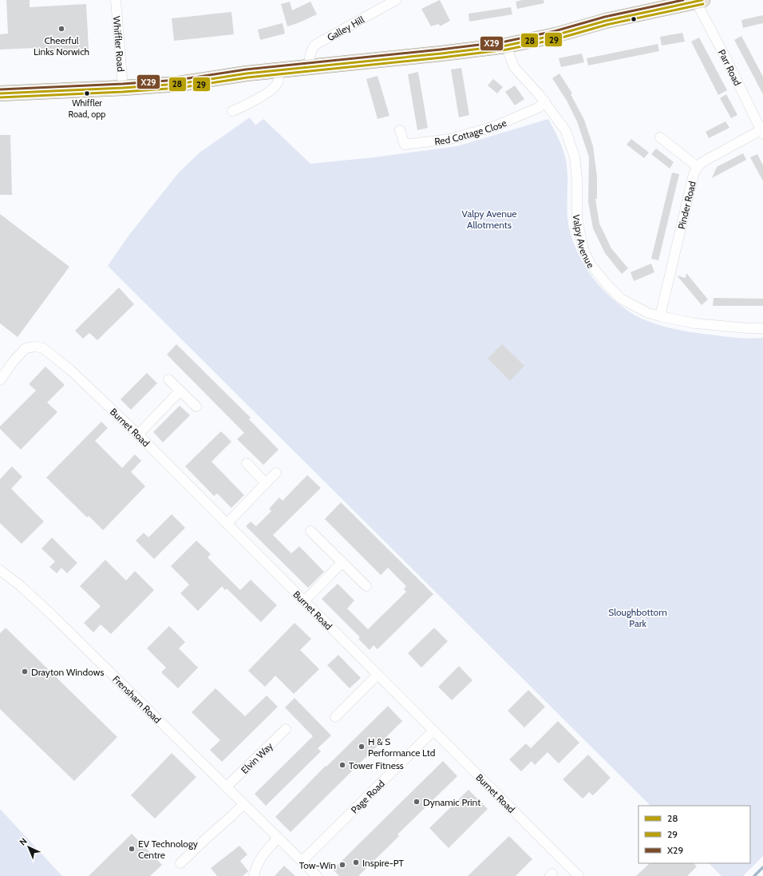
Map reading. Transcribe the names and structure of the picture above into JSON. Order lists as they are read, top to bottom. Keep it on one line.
{"streets":{"street":["Galley Hill","Whiffler Road","Parr Road","Red Cottage Close","Pinder Road","Valpy Avenue","Burnet Road","Frensham Road","Elvin Way","Page Road"]},"crossings":[["Red Cottage Close","Valpy Avenue"],["Pinder Road","Valpy Avenue"],["Burnet Road","Page Road"],["Frensham Road","Elvin Way"],["Frensham Road","Page Road"]],"parks":["Valpy Avenue Allotments","Sloughbottom Park"],"places":["Cheerful Links Norwich","Whiffler Road, opp","Drayton Windows","H & S Performance Ltd","Tower Fitness","Dynamic Print","EV Technology Centre","Inspire-PT","Tow-Win"],"lines":["transit line 28","transit line X29","transit line 29"],"legend":["28","29","X29"],"north":"top left"}
